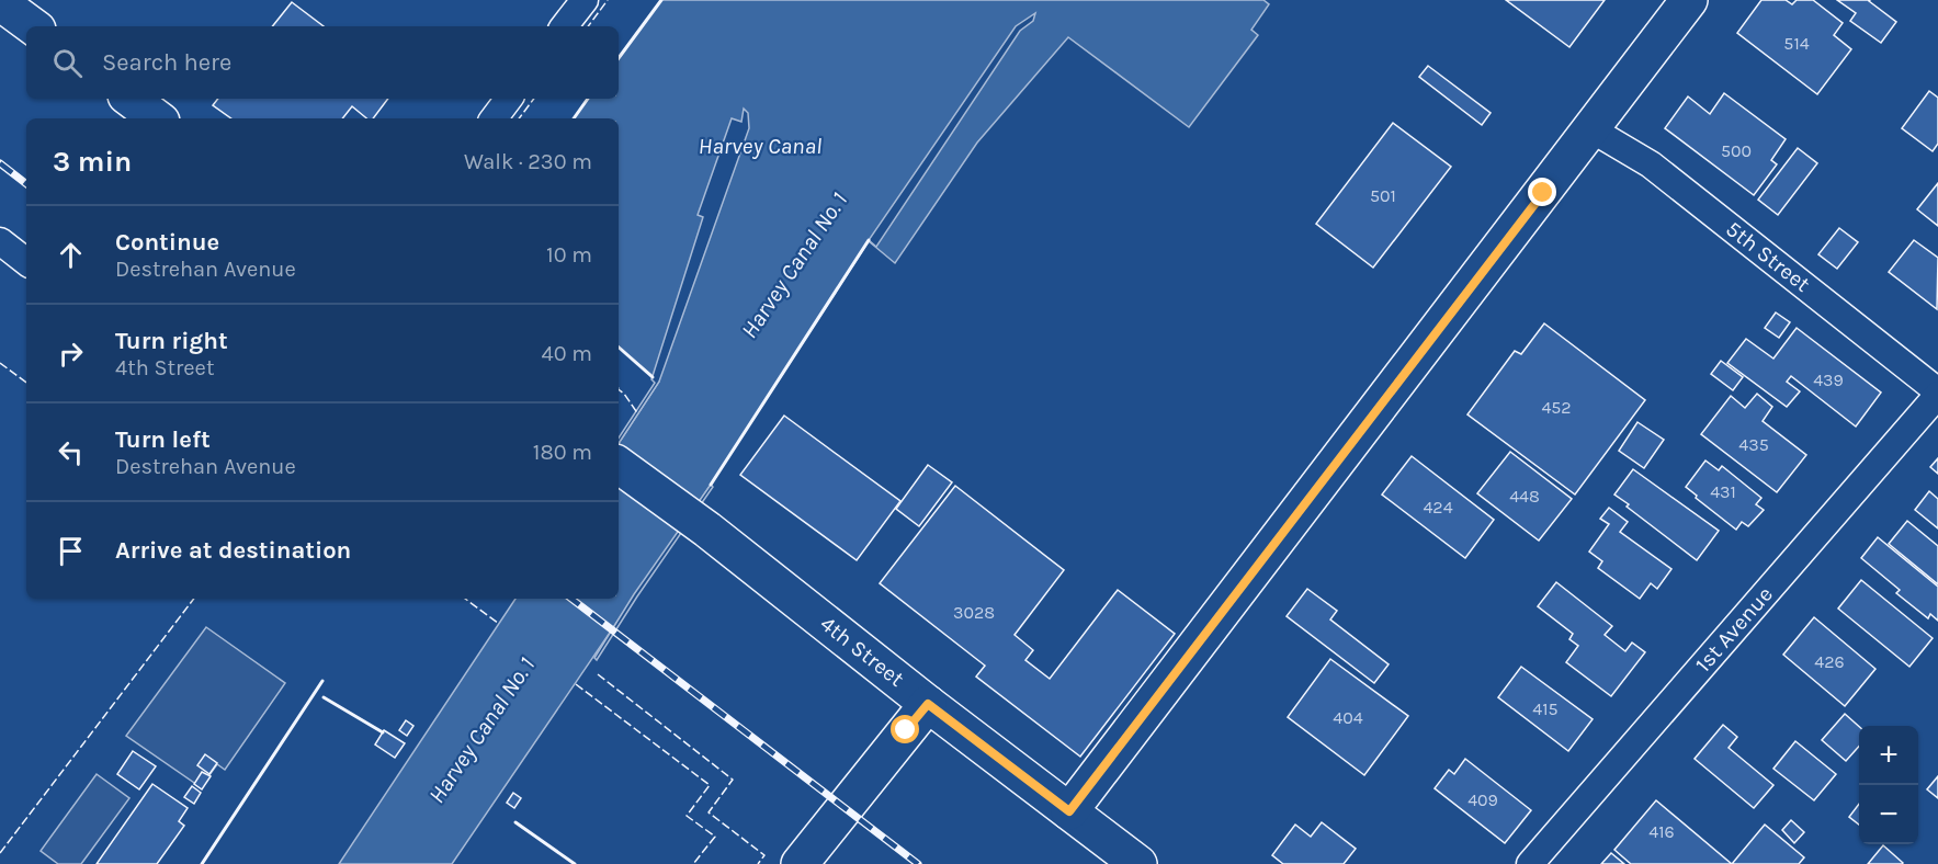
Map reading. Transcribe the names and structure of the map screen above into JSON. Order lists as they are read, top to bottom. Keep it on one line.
{"streets":{"main road":["4th Street"],"street":["5th Street","1st Avenue"]},"crossings":[["5th Street","1st Avenue"]],"water":["Harvey Canal","Harvey Canal No. 1"],"house_numbers":["514","500","501","439","452","435","431","448","424","3028","426","415","404","409","416"],"page":{"search":"Search here","heading":["3 min","Walk · 230 m"],"list":[["Continue","Destrehan Avenue","10 m"],["Turn right","4th Street","40 m"],["Turn left","Destrehan Avenue","180 m"],"Arrive at destination"],"map_buttons":["+","−"]}}
